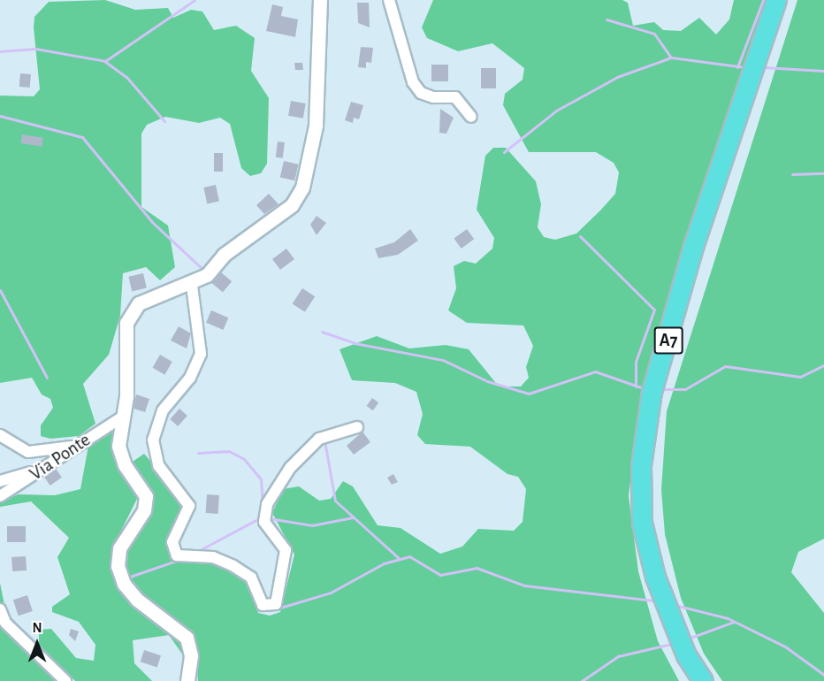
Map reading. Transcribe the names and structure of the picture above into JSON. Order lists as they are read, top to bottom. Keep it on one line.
{"streets":{"highway":["A7"],"street":["Via Ponte"]},"north":"top"}
